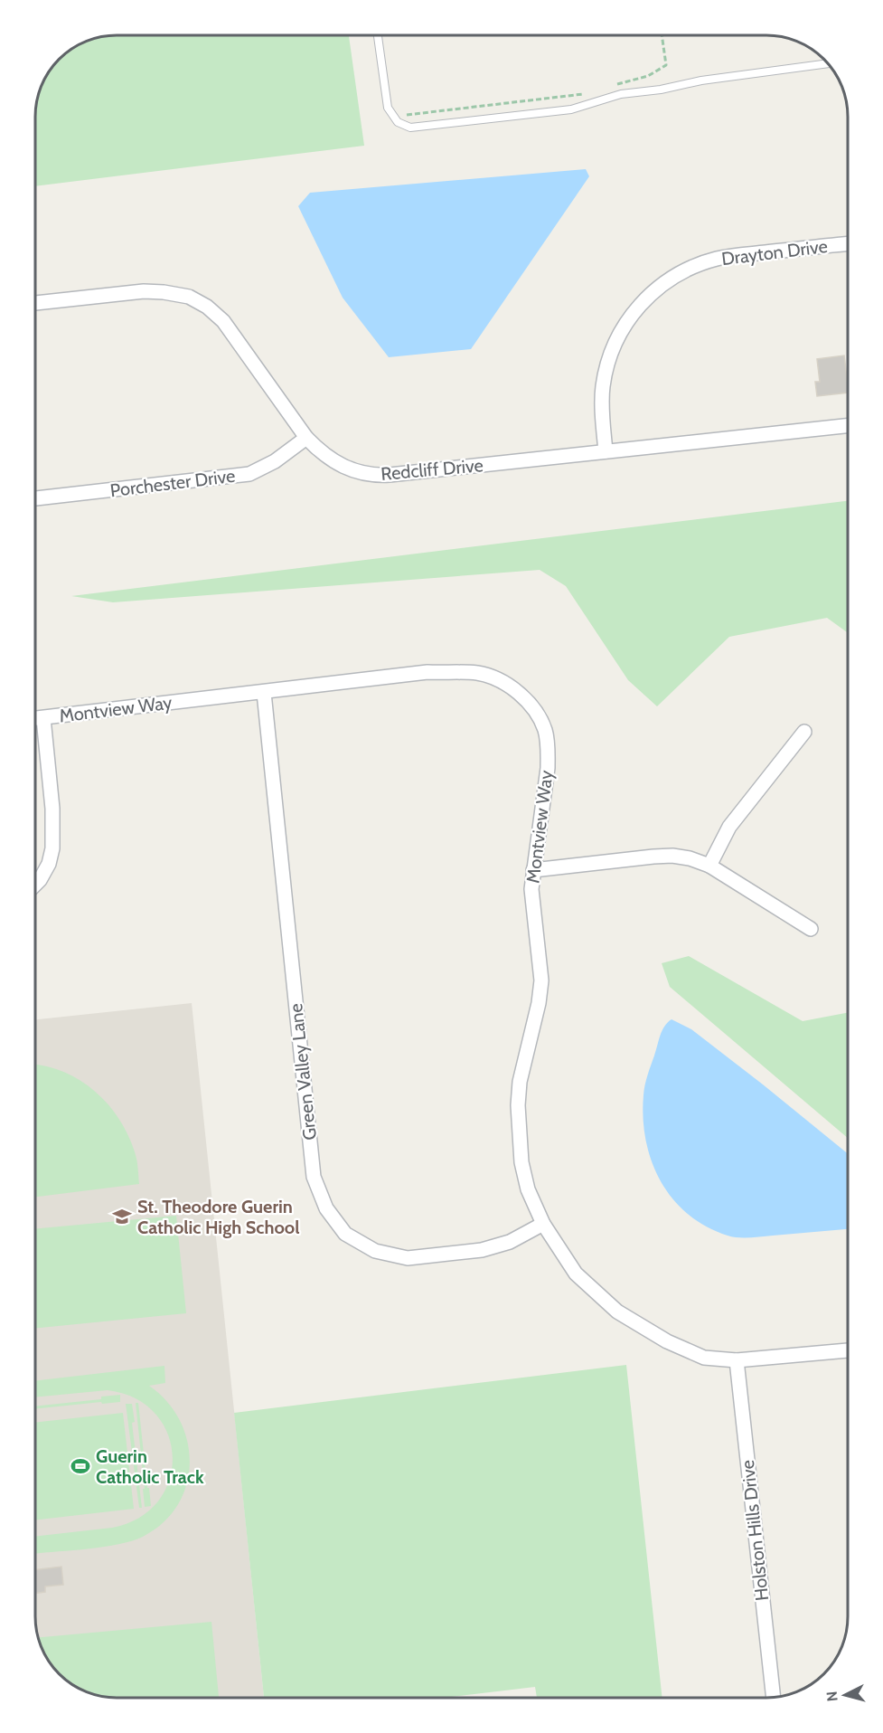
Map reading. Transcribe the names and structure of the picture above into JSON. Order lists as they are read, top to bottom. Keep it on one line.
{"streets":{"street":["Drayton Drive","Redcliff Drive","Porchester Drive","Montview Way","Green Valley Lane","Holston Hills Drive"]},"crossings":[["Drayton Drive","Redcliff Drive"],["Redcliff Drive","Porchester Drive"],["Montview Way","Green Valley Lane"],["Montview Way","Holston Hills Drive"]],"places":{"school or university":["St. Theodore Guerin Catholic High School"],"sports":["Guerin Catholic Track"]},"north":"left"}
